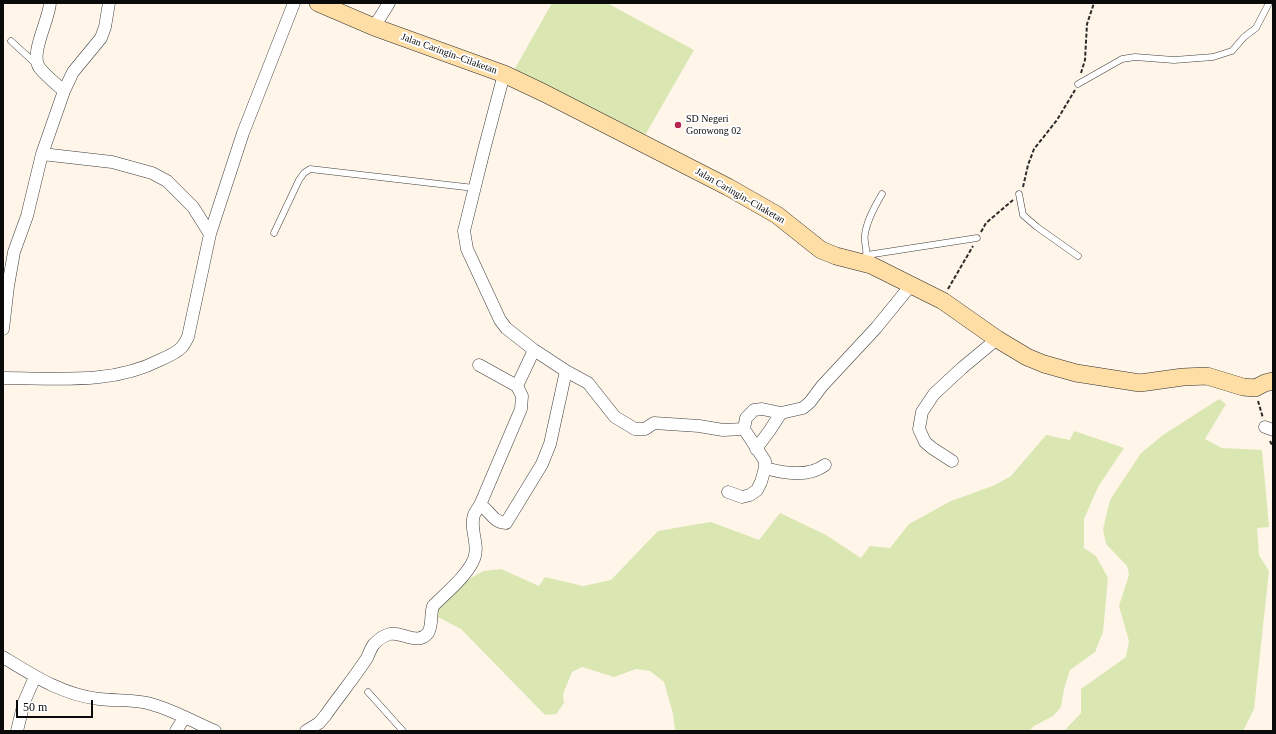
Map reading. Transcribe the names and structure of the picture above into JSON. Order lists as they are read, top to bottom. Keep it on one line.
{"streets":{"street":["Jalan Caringin–Cilaketan"]},"places":["SD Negeri Gorowong 02"],"scale_bar":"50 m"}
